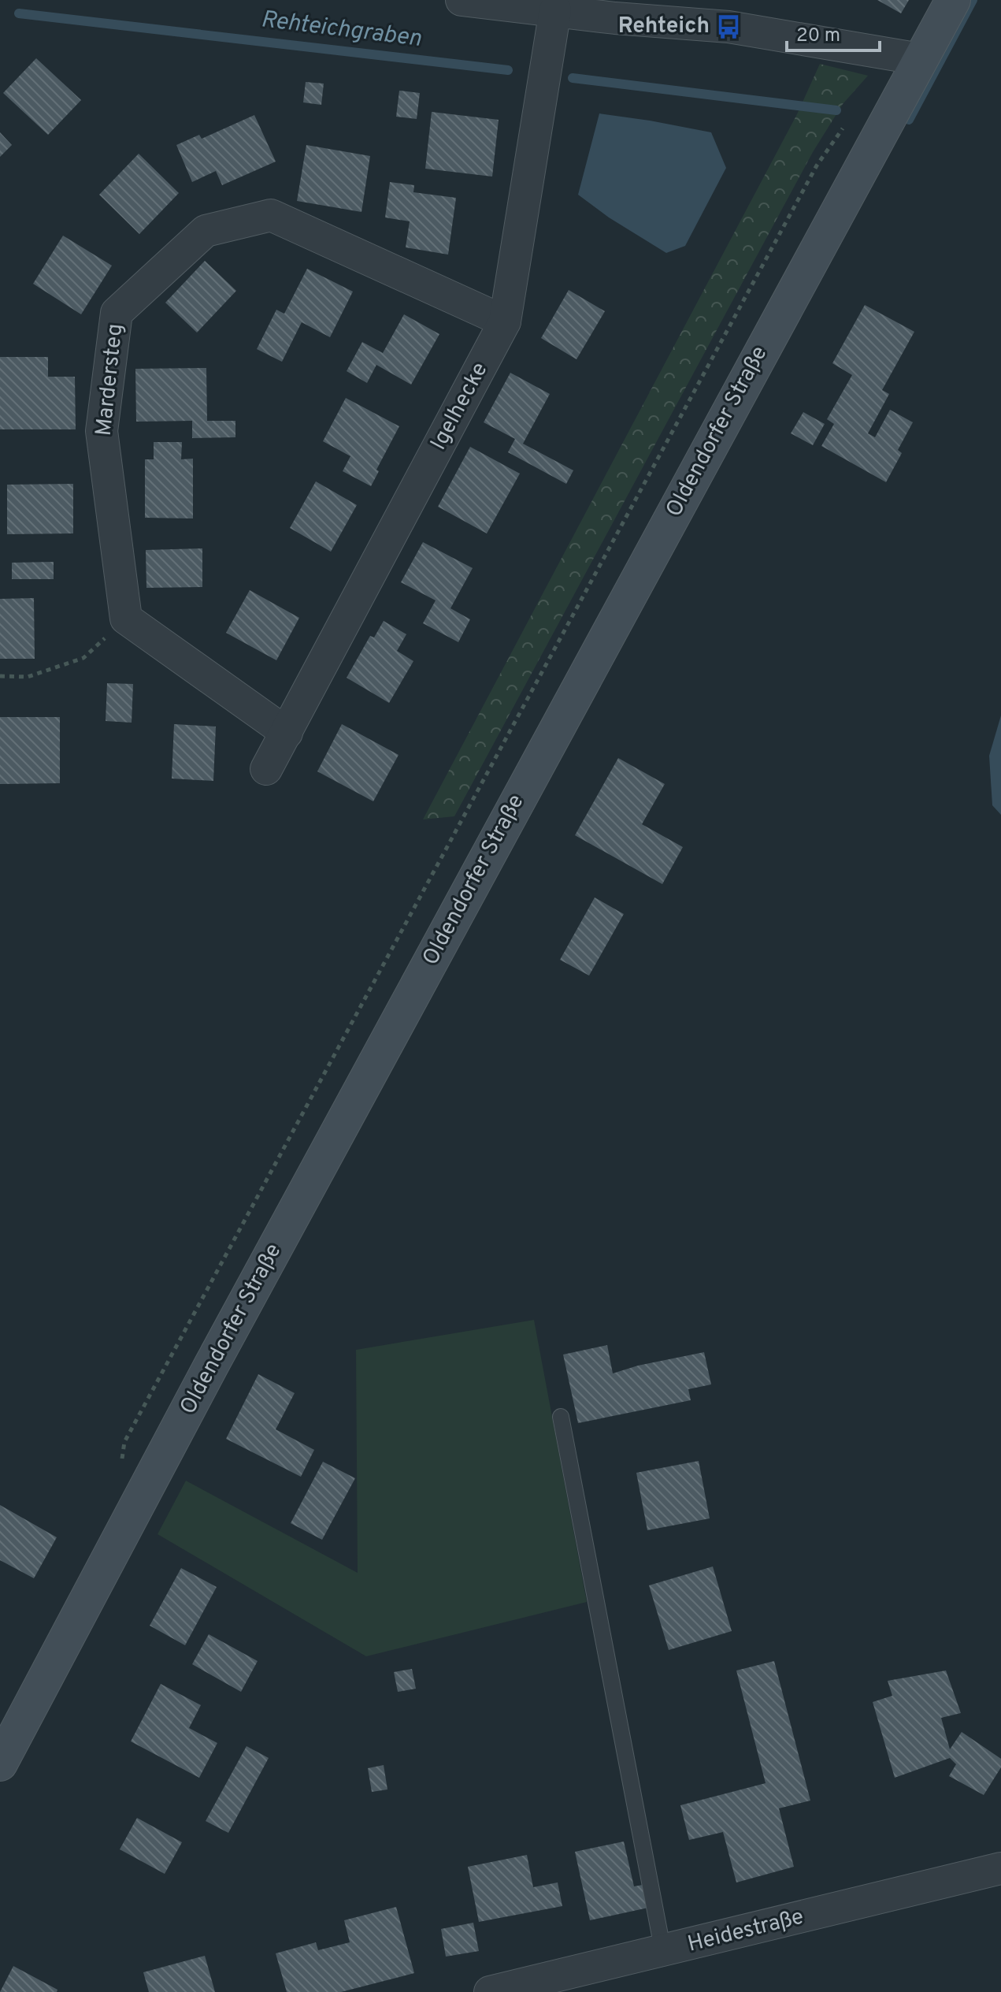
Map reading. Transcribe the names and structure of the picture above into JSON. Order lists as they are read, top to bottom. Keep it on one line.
{"streets":{"main road":["Oldendorfer Straße"],"street":["Mardersteg","Igelhecke","Heidestraße"]},"crossings":[["Mardersteg","Igelhecke"]],"water":["Rehteichgraben"],"places":{"bus stop":["Rehteich"]},"scale_bar":"20 m"}
